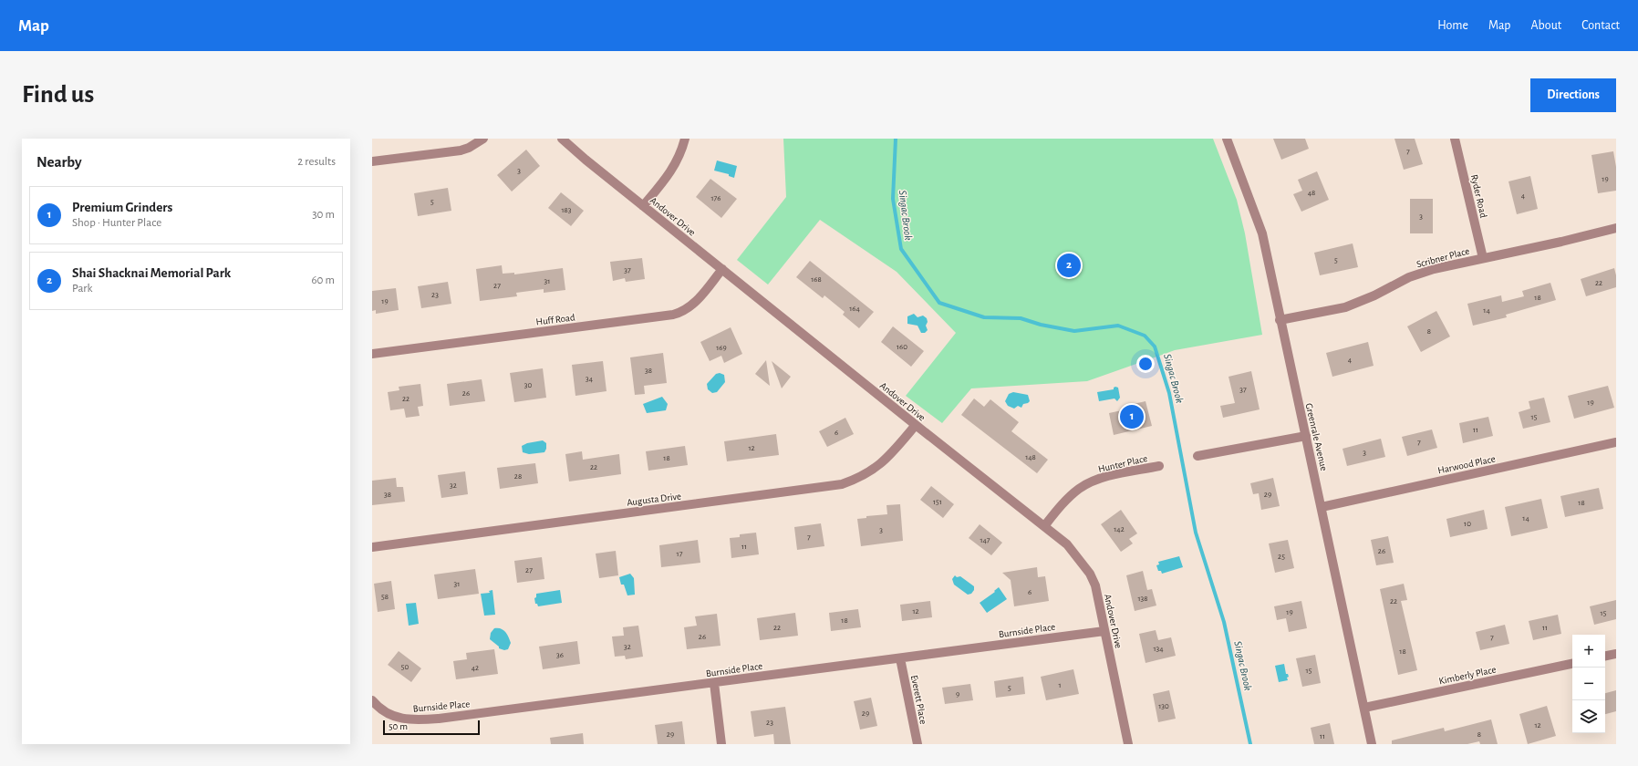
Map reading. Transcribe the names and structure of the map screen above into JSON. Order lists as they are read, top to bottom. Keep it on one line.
{"streets":{"street":["Ryder Road","Andover Drive","Scribner Place","Huff Road","Greenrale Avenue","Hunter Place","Harwood Place","Augusta Drive","Burnside Place","Kimberly Place","Everett Place"]},"crossings":[["Ryder Road","Scribner Place"],["Andover Drive","Huff Road"],["Andover Drive","Hunter Place"],["Andover Drive","Augusta Drive"],["Andover Drive","Burnside Place"],["Scribner Place","Greenrale Avenue"],["Greenrale Avenue","Harwood Place"],["Greenrale Avenue","Kimberly Place"],["Burnside Place","Everett Place"]],"water":["Singac Brook"],"house_numbers":["7","3","19","48","4","176","5","183","3","5","37","168","31","22","27","23","18","19","164","14","8","160","169","4","38","34","30","37","26","22","19","15","11","6","7","12","3","148","18","22","28","32","38","29","151","18","14","10","142","3","7","147","11","26","17","25","27","31","6","58","138","22","12","19","15","18","22","11","26","7","32","134","18","36","50","42","15","1","5","9","130","29","23","12","29","8","11"],"scale_bar":"50 m","page":{"header":"Map","nav":["Home","Map","About","Contact"],"buttons":"Directions","title":"Find us","heading":["Nearby","2 results"],"list":[{"mark":"1","name":"Premium Grinders","note":"Shop · Hunter Place","value":"30 m"},{"mark":"2","name":"Shai Shacknai Memorial Park","note":"Park","value":"60 m"}],"pins":["2","1"],"map_buttons":["+","−"],"scale":"50 m"}}
